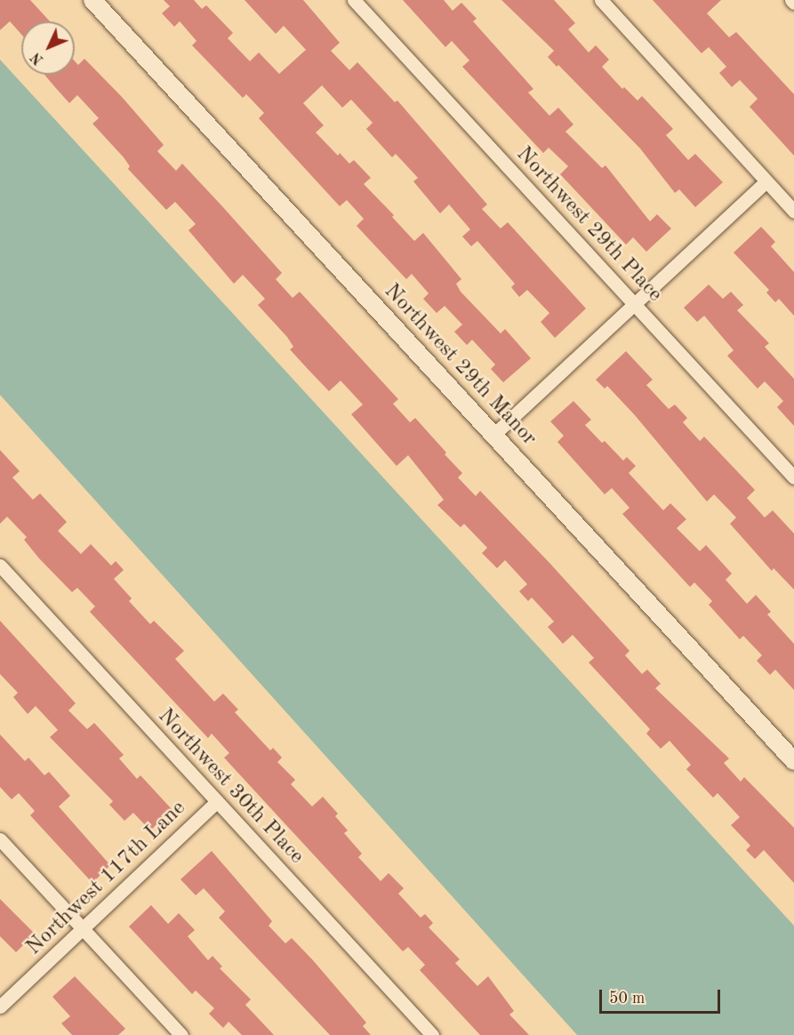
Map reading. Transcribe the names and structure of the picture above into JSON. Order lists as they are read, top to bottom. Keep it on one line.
{"streets":{"street":["Northwest 29th Place","Northwest 29th Manor","Northwest 30th Place","Northwest 117th Lane"]},"crossings":[["Northwest 30th Place","Northwest 117th Lane"]],"scale_bar":"50 m","north":"bottom left"}
